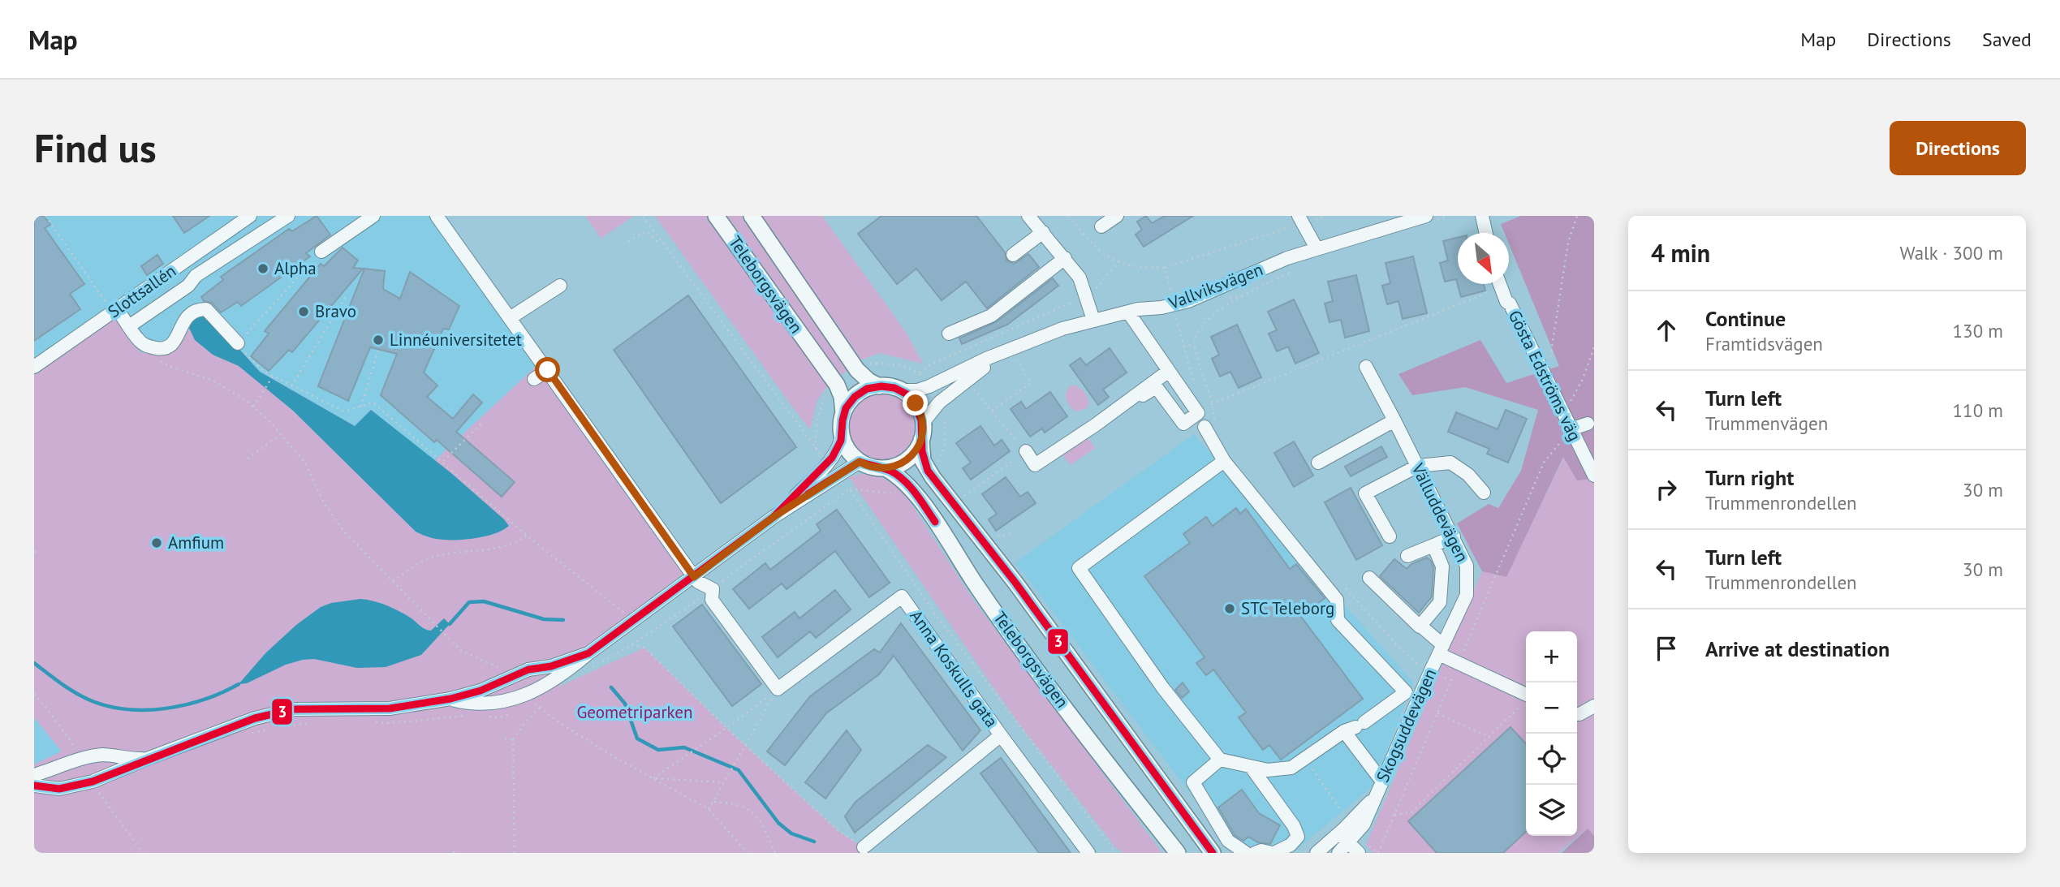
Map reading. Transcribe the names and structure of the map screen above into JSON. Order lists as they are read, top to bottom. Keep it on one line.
{"streets":{"main road":["Teleborgsvägen"],"street":["Vallviksvägen","Slottsallén","Gösta Edströms väg","Välluddevägen","Anna Koskulls gata","Skogsuddevägen"]},"crossings":[["Teleborgsvägen","Vallviksvägen"],["Välluddevägen","Skogsuddevägen"]],"parks":["Geometriparken"],"places":["Alpha","Bravo","Linnéuniversitetet","Amfium","STC Teleborg"],"lines":["transit line 3"],"north":"bottom right","page":{"header":"Map","nav":["Map","Directions","Saved"],"buttons":"Directions","title":"Find us","heading":["4 min","Walk · 300 m"],"list":[["Continue","Framtidsvägen","130 m"],["Turn left","Trummenvägen","110 m"],["Turn right","Trummenrondellen","30 m"],["Turn left","Trummenrondellen","30 m"],"Arrive at destination"],"map_buttons":["+","−"]}}
